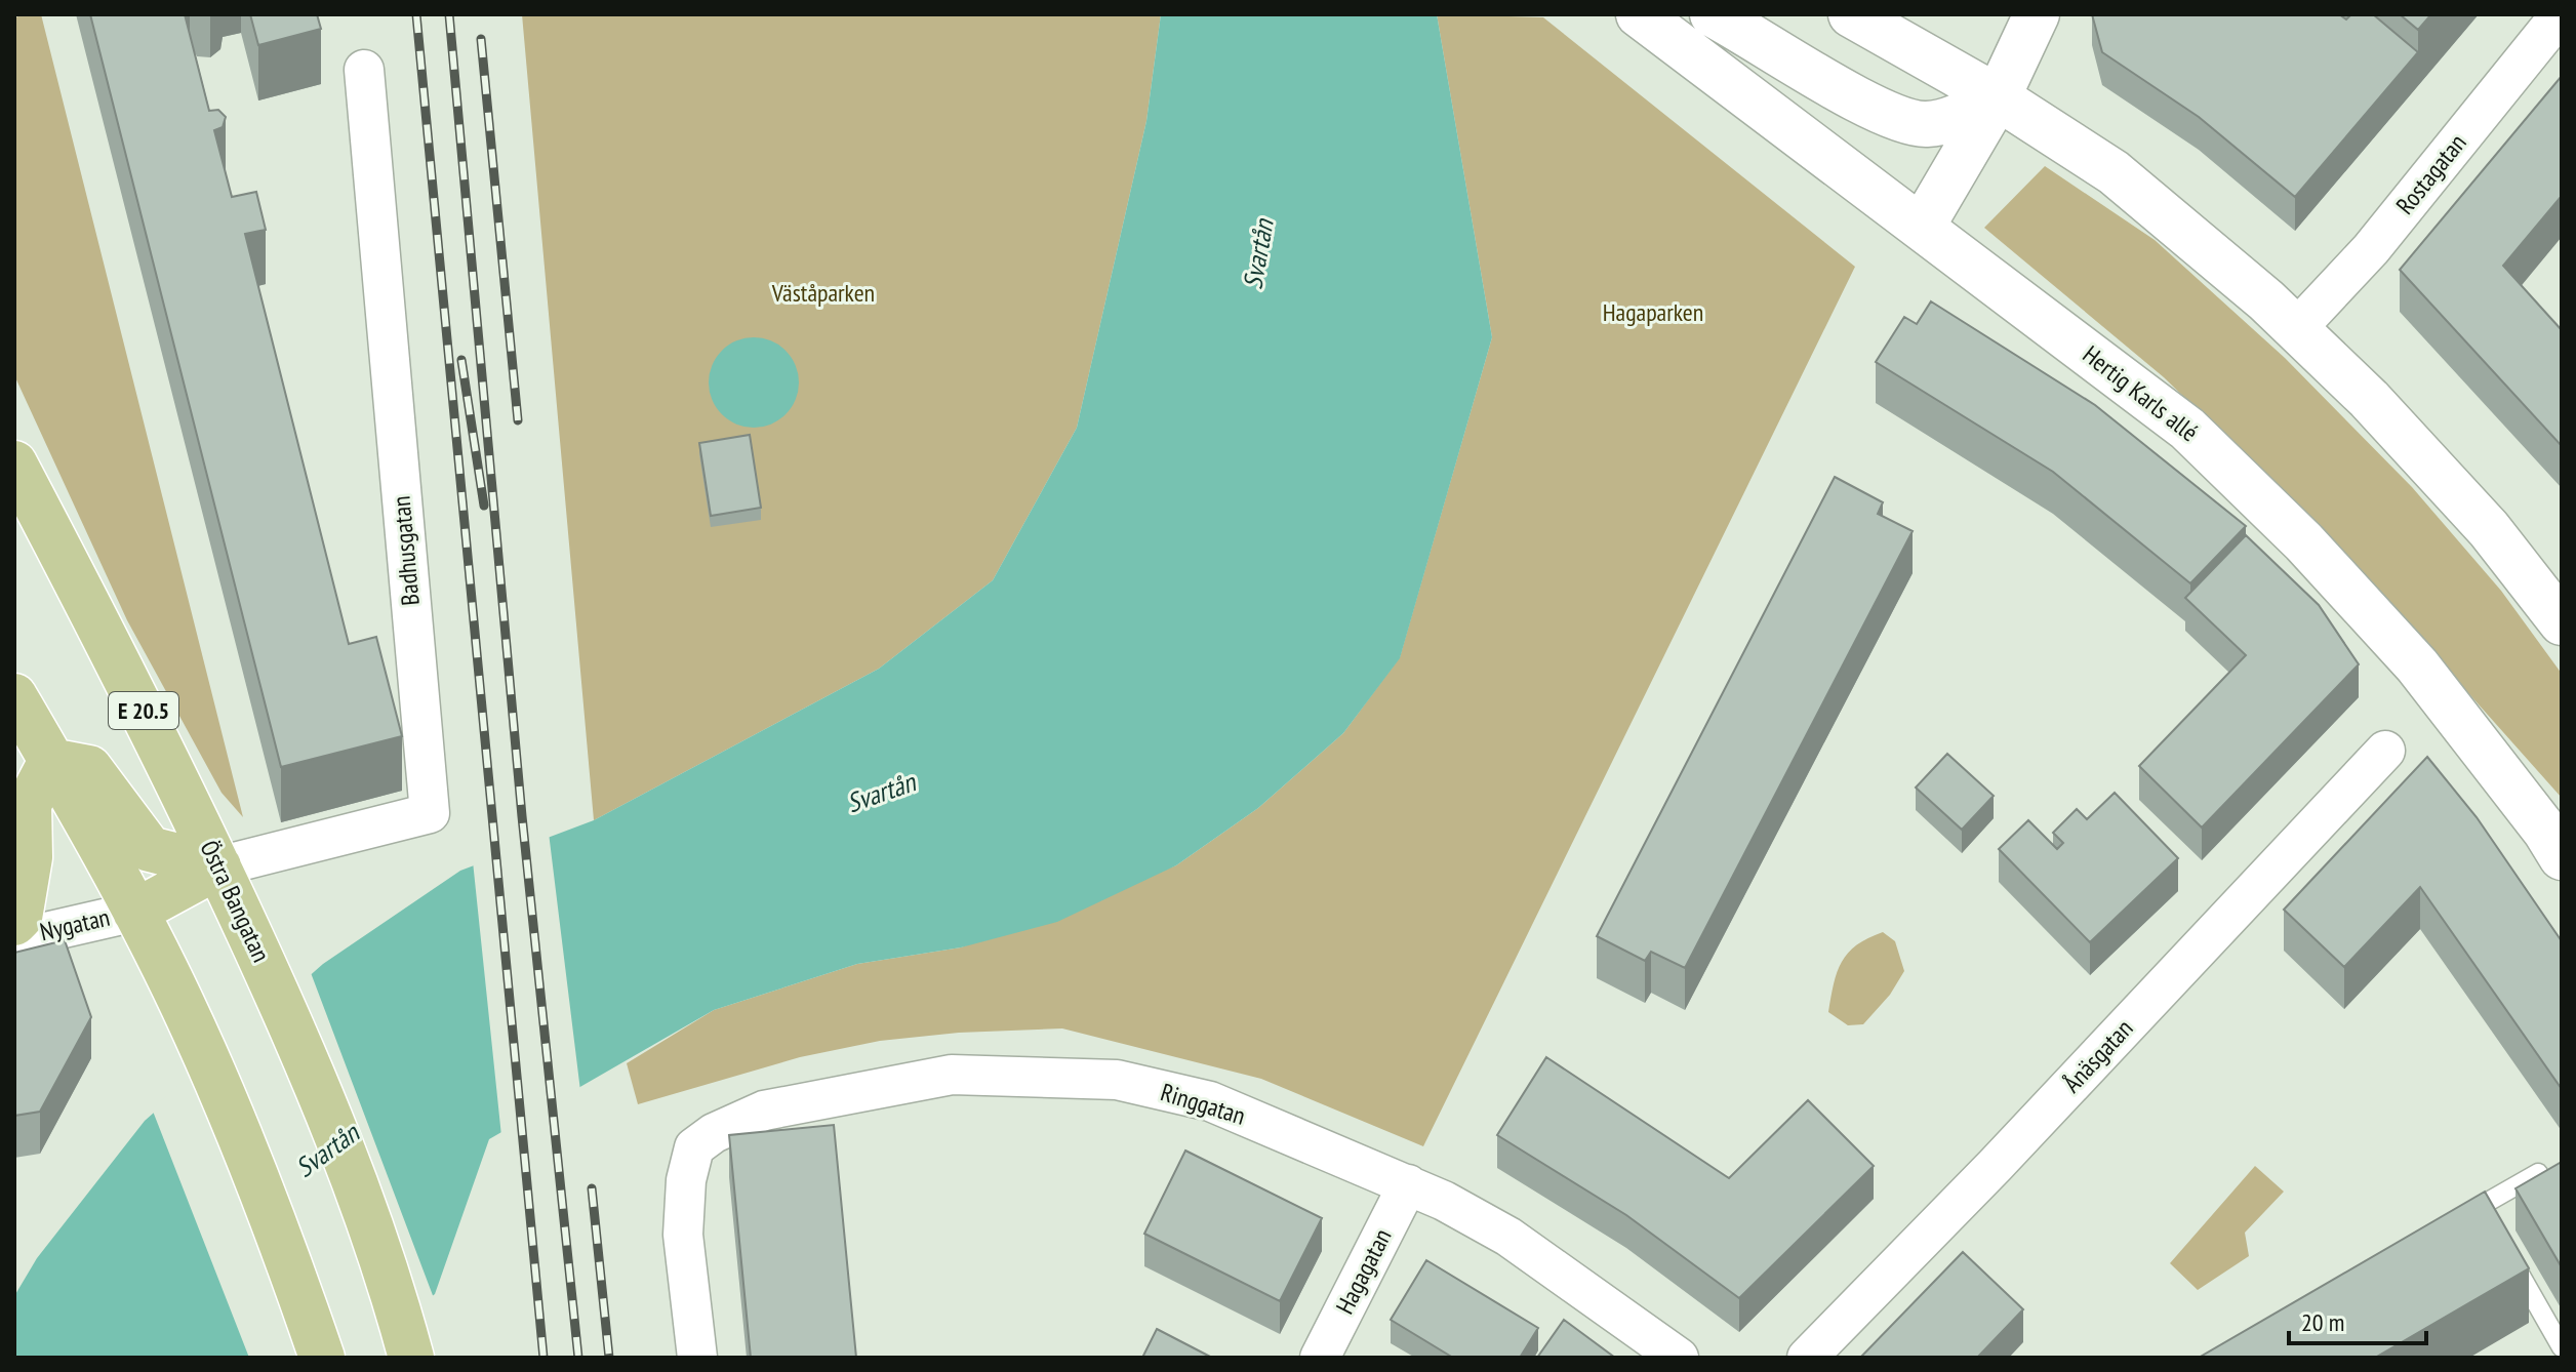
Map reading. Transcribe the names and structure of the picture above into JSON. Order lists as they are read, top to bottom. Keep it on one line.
{"streets":{"main road":["Hertig Karls allé","E 20.5","Östra Bangatan"],"street":["Rostagatan","Badhusgatan","Nygatan","Ånäsgatan","Ringgatan","Hagagatan"]},"crossings":[["Badhusgatan","Östra Bangatan"],["Ringgatan","Hagagatan"]],"water":["Svartån"],"parks":["Väståparken","Hagaparken"],"scale_bar":"20 m"}
